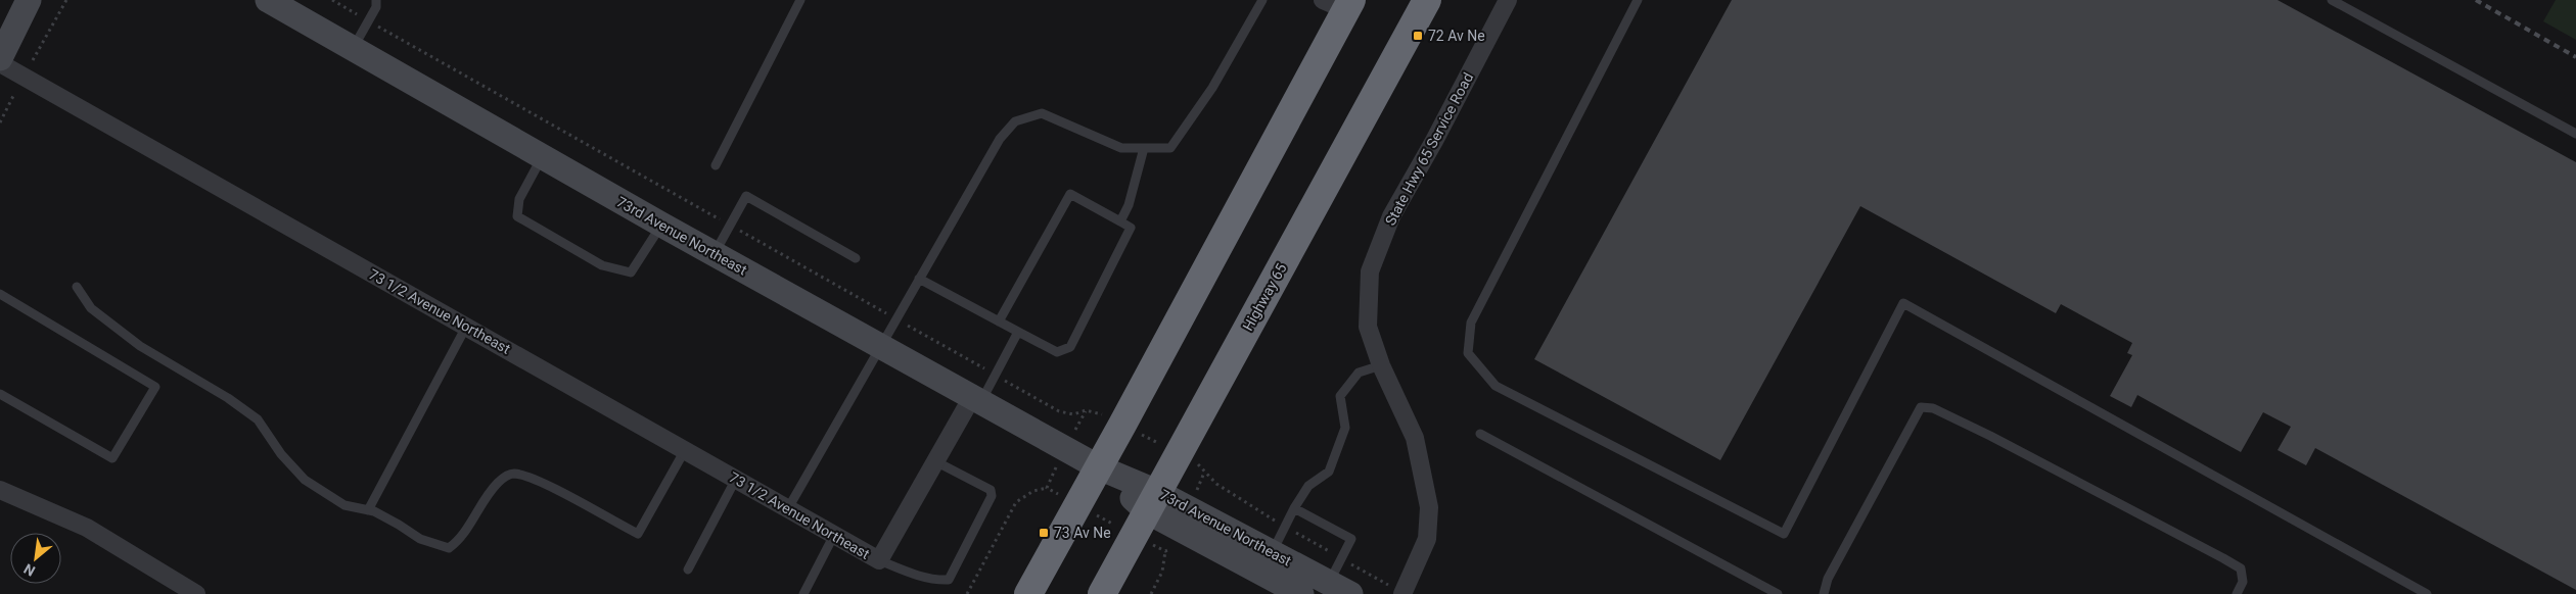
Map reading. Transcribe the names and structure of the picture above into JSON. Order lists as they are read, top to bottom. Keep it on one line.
{"streets":{"highway":["Highway 65"],"street":["State Hwy 65 Service Road","73rd Avenue Northeast","73 1/2 Avenue Northeast"]},"crossings":[["73rd Avenue Northeast","Highway 65"]],"places":{"transit":["72 Av Ne","73 Av Ne"]},"north":"bottom left"}
